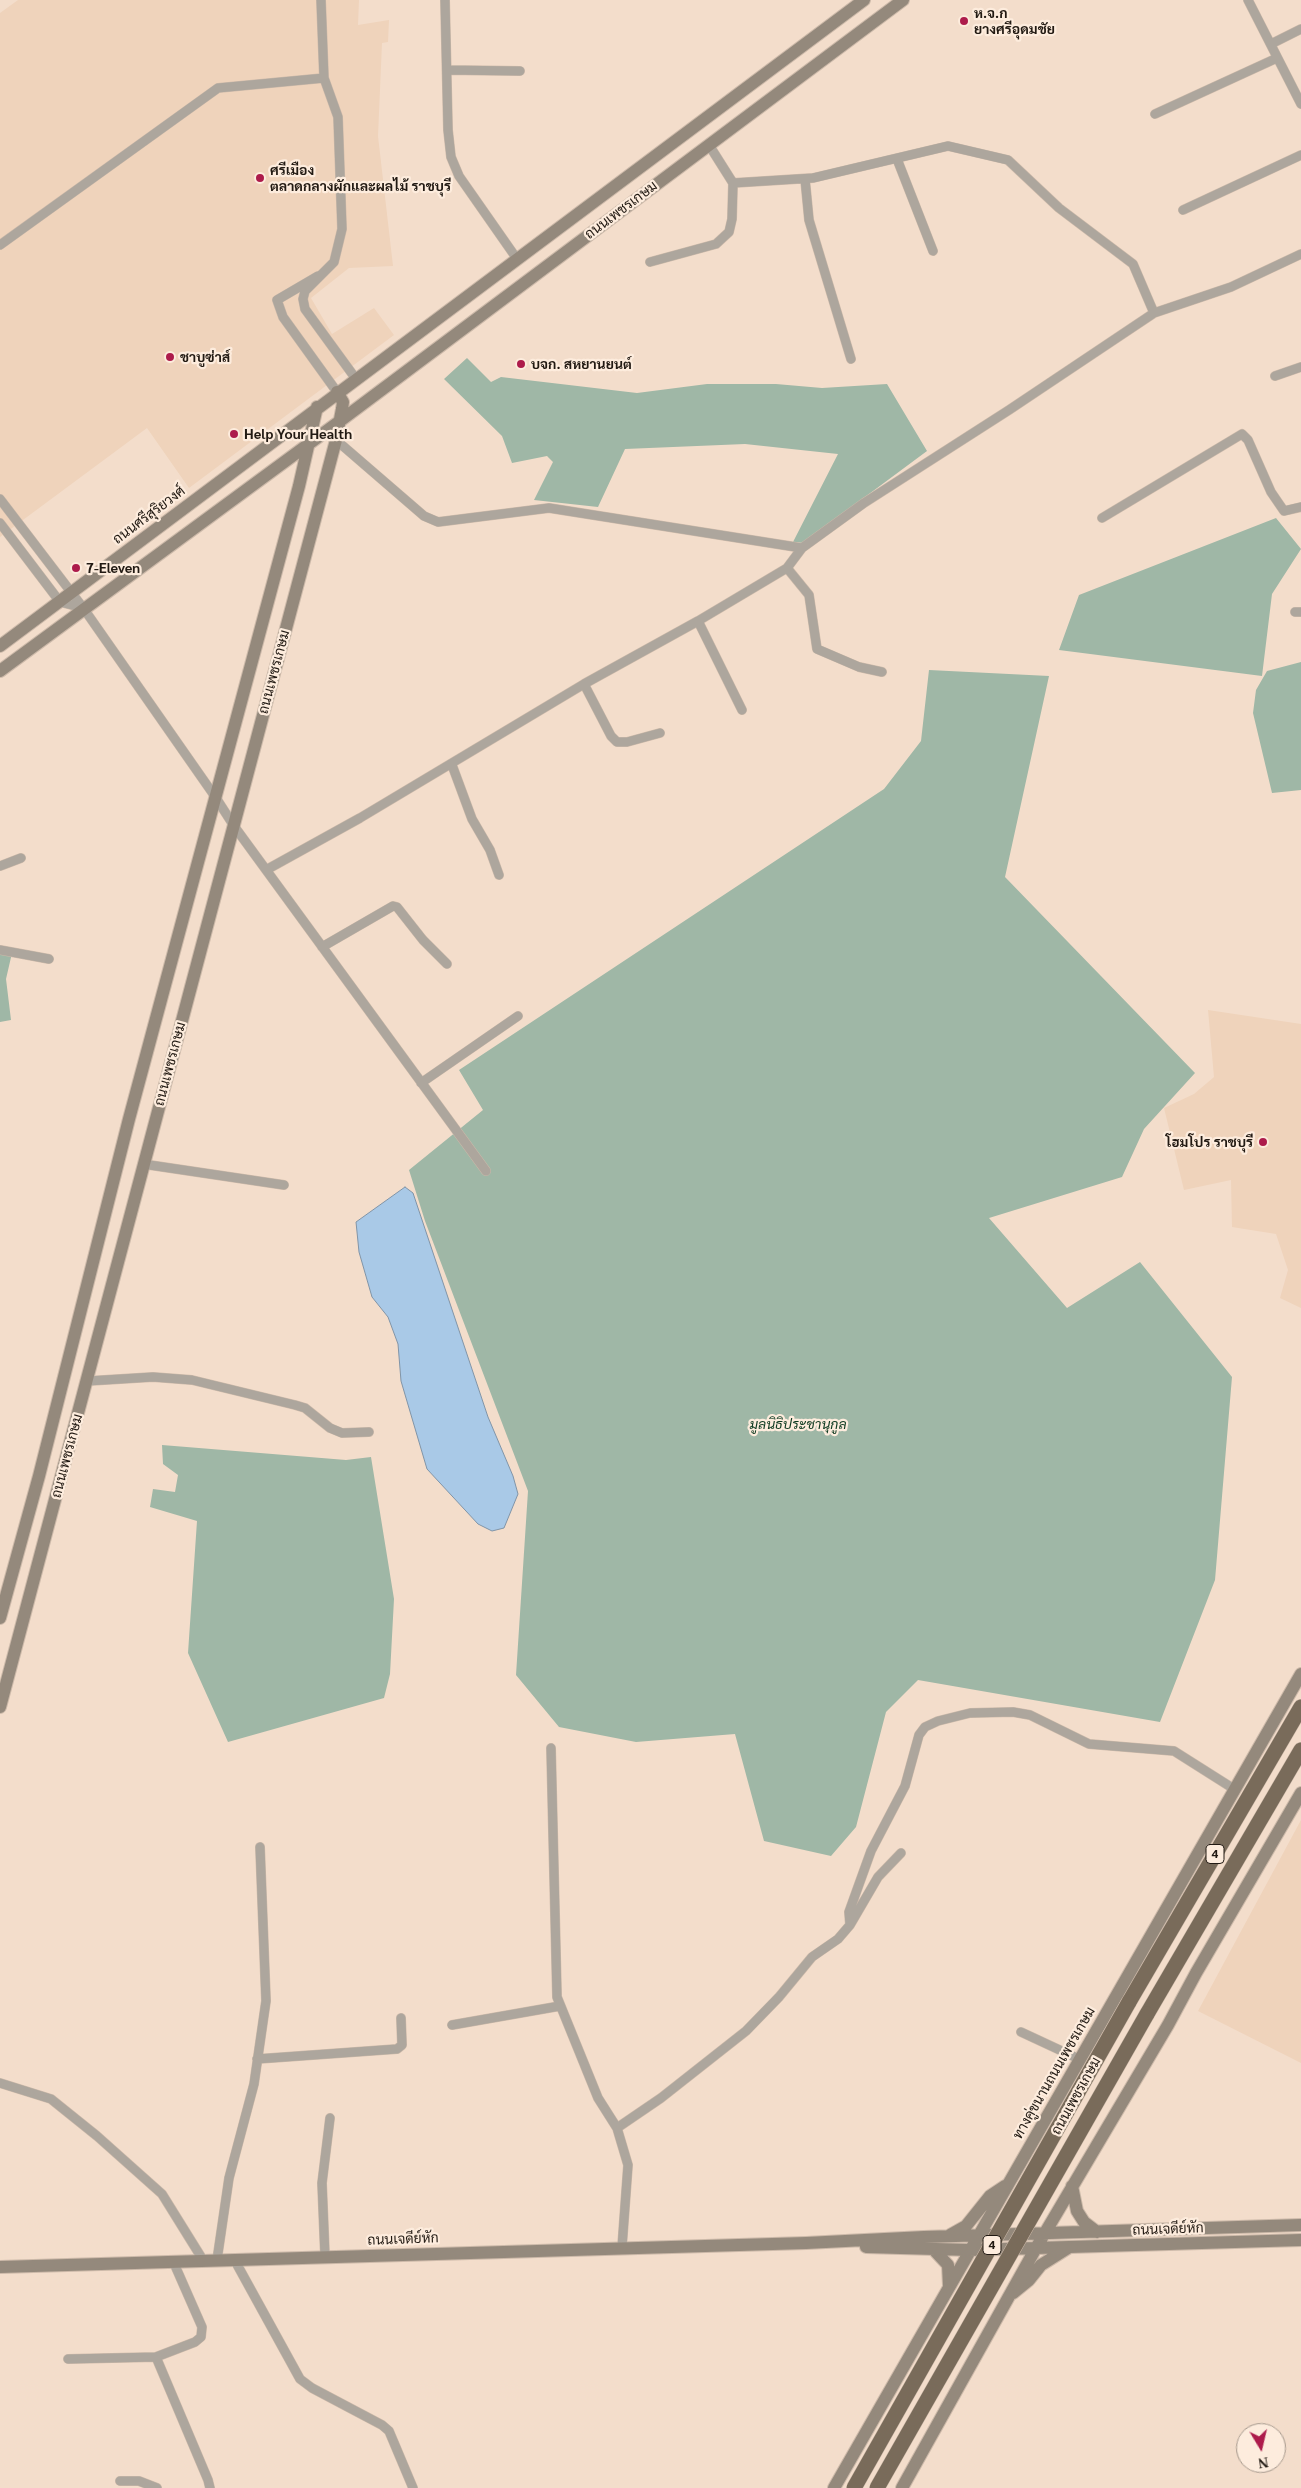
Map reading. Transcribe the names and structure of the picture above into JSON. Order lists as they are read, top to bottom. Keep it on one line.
{"streets":{"highway":["ถนนเพชรเกษม","4"],"main road":["ถนนศรีสุริยวงศ์","ทางคู่ขนานถนนเพชรเกษม","ถนนเจดีย์หัก"]},"crossings":[["ถนนเพชรเกษม","ถนนศรีสุริยวงศ์"],["ทางคู่ขนานถนนเพชรเกษม","ถนนเจดีย์หัก"]],"parks":["มูลนิธิประชานุกูล"],"places":["ห.จ.ก ยางศรีอุดมชัย","ศรีเมือง ตลาดกลางผักและผลไม้ ราชบุรี","ชาบูซ่าส์","บจก. สหยานยนต์","Help Your Health","7-Eleven","โฮมโปร ราชบุรี"],"north":"bottom"}
